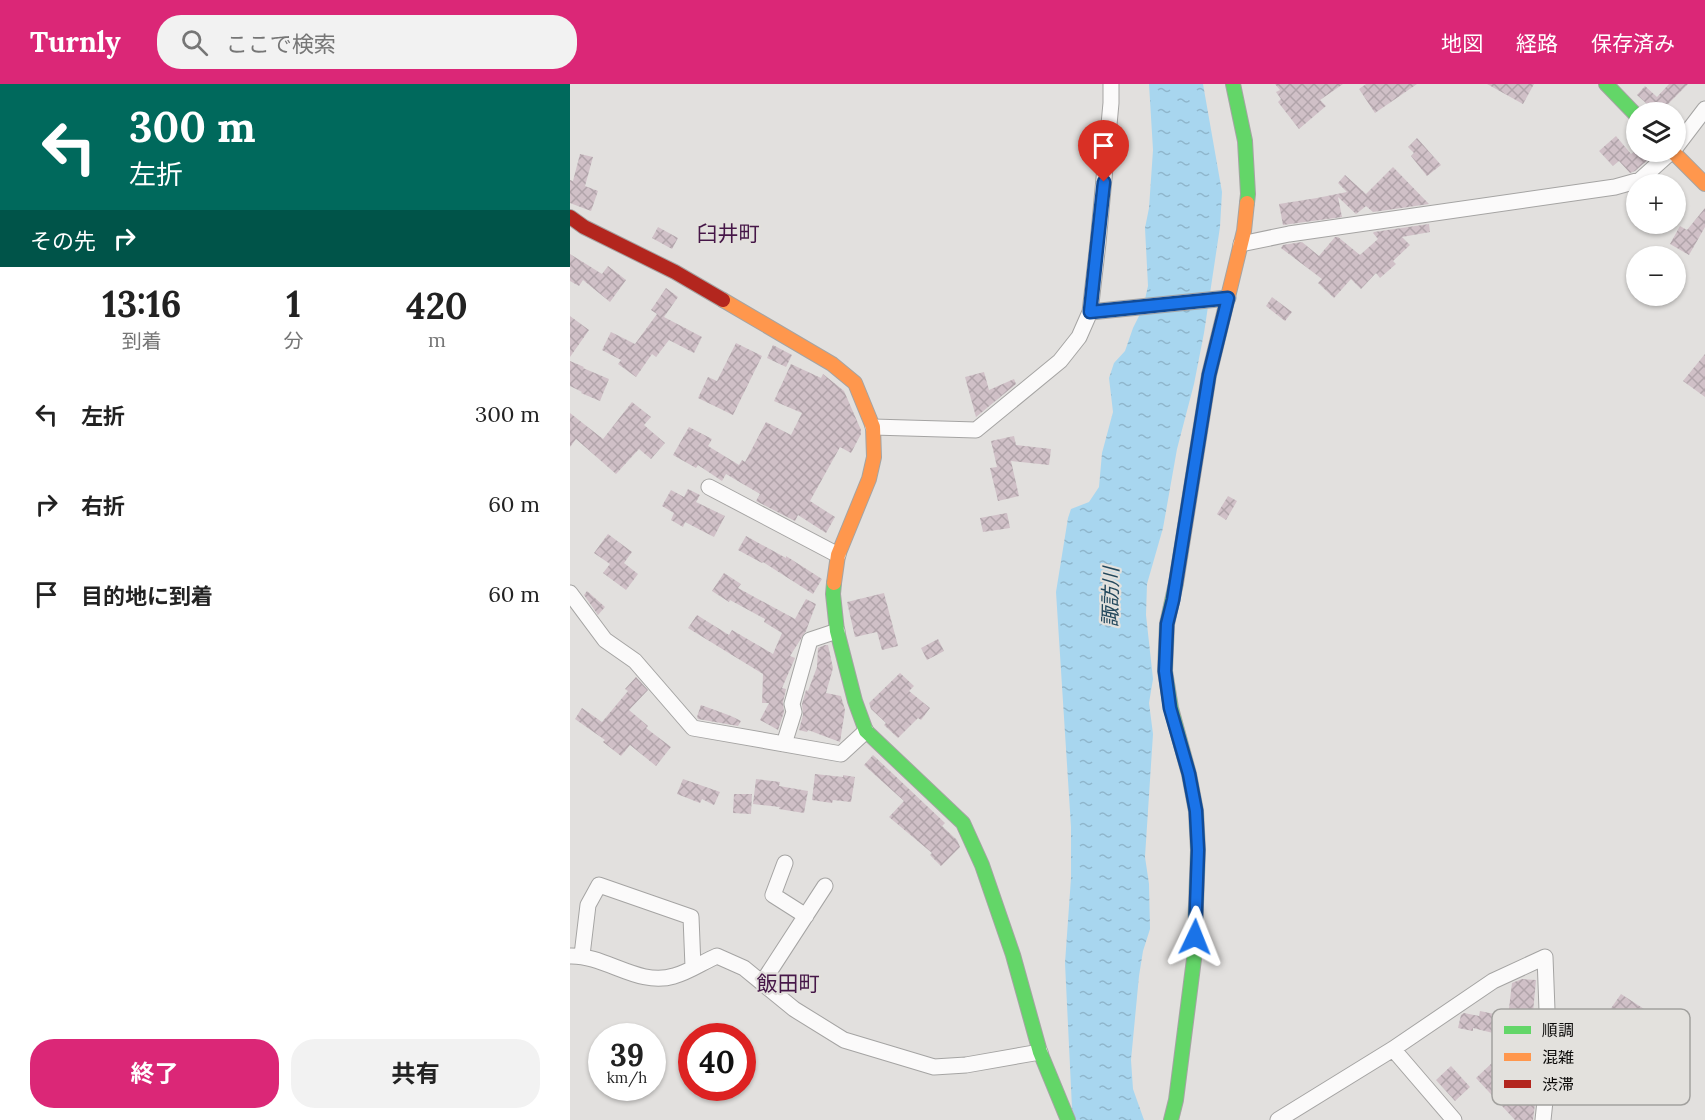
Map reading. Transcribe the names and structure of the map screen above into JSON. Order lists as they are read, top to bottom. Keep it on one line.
{"districts":["臼井町","飯田町"],"water":["諏訪川"],"legend":["順調","混雑","渋滞"],"page":{"header":"Turnly","search":"ここで検索","nav":["地図","経路","保存済み"],"turn":["300 m","左折"],"map_buttons":["+","−"],"then":"その先","eta":["13:16","到着","1","分","420","m"],"list":[{"name":"左折","value":"300 m"},{"name":"右折","value":"60 m"},{"name":"目的地に到着","value":"60 m"}],"speed":"39 km/h","limit":"40","buttons":["終了","共有"]}}
